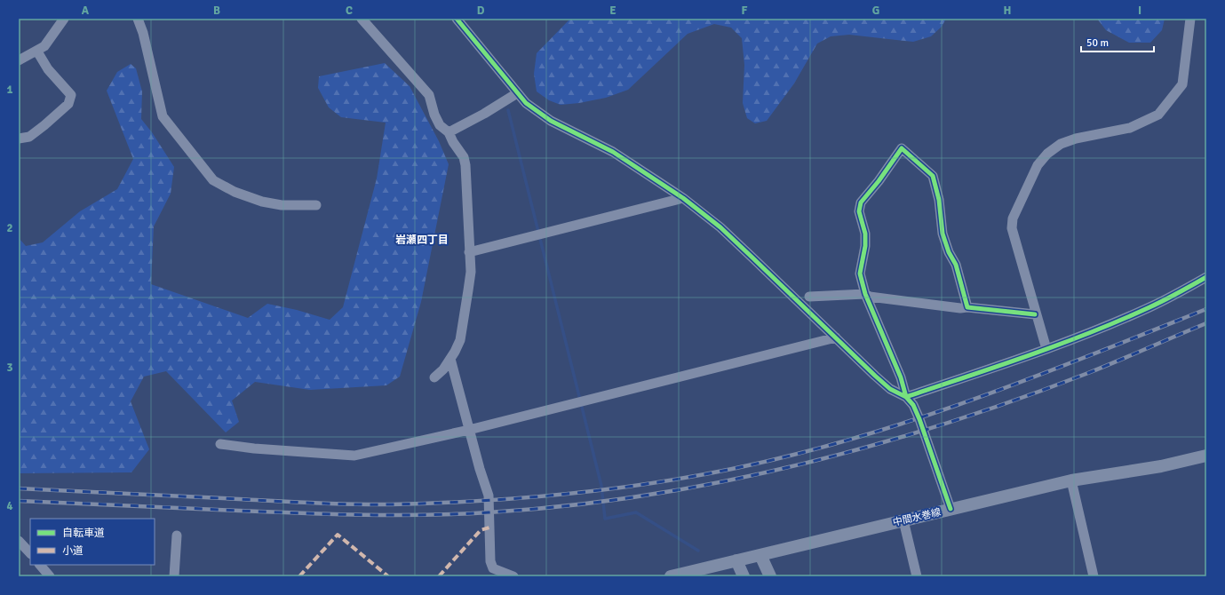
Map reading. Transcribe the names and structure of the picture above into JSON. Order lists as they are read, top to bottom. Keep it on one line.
{"streets":{"main road":["中間水巻線"]},"districts":["岩瀬四丁目"],"legend":["自転車道","小道"],"scale_bar":"50 m","grid":{"columns":["A","B","C","D","E","F","G","H","I"],"rows":["1","2","3","4"]}}
